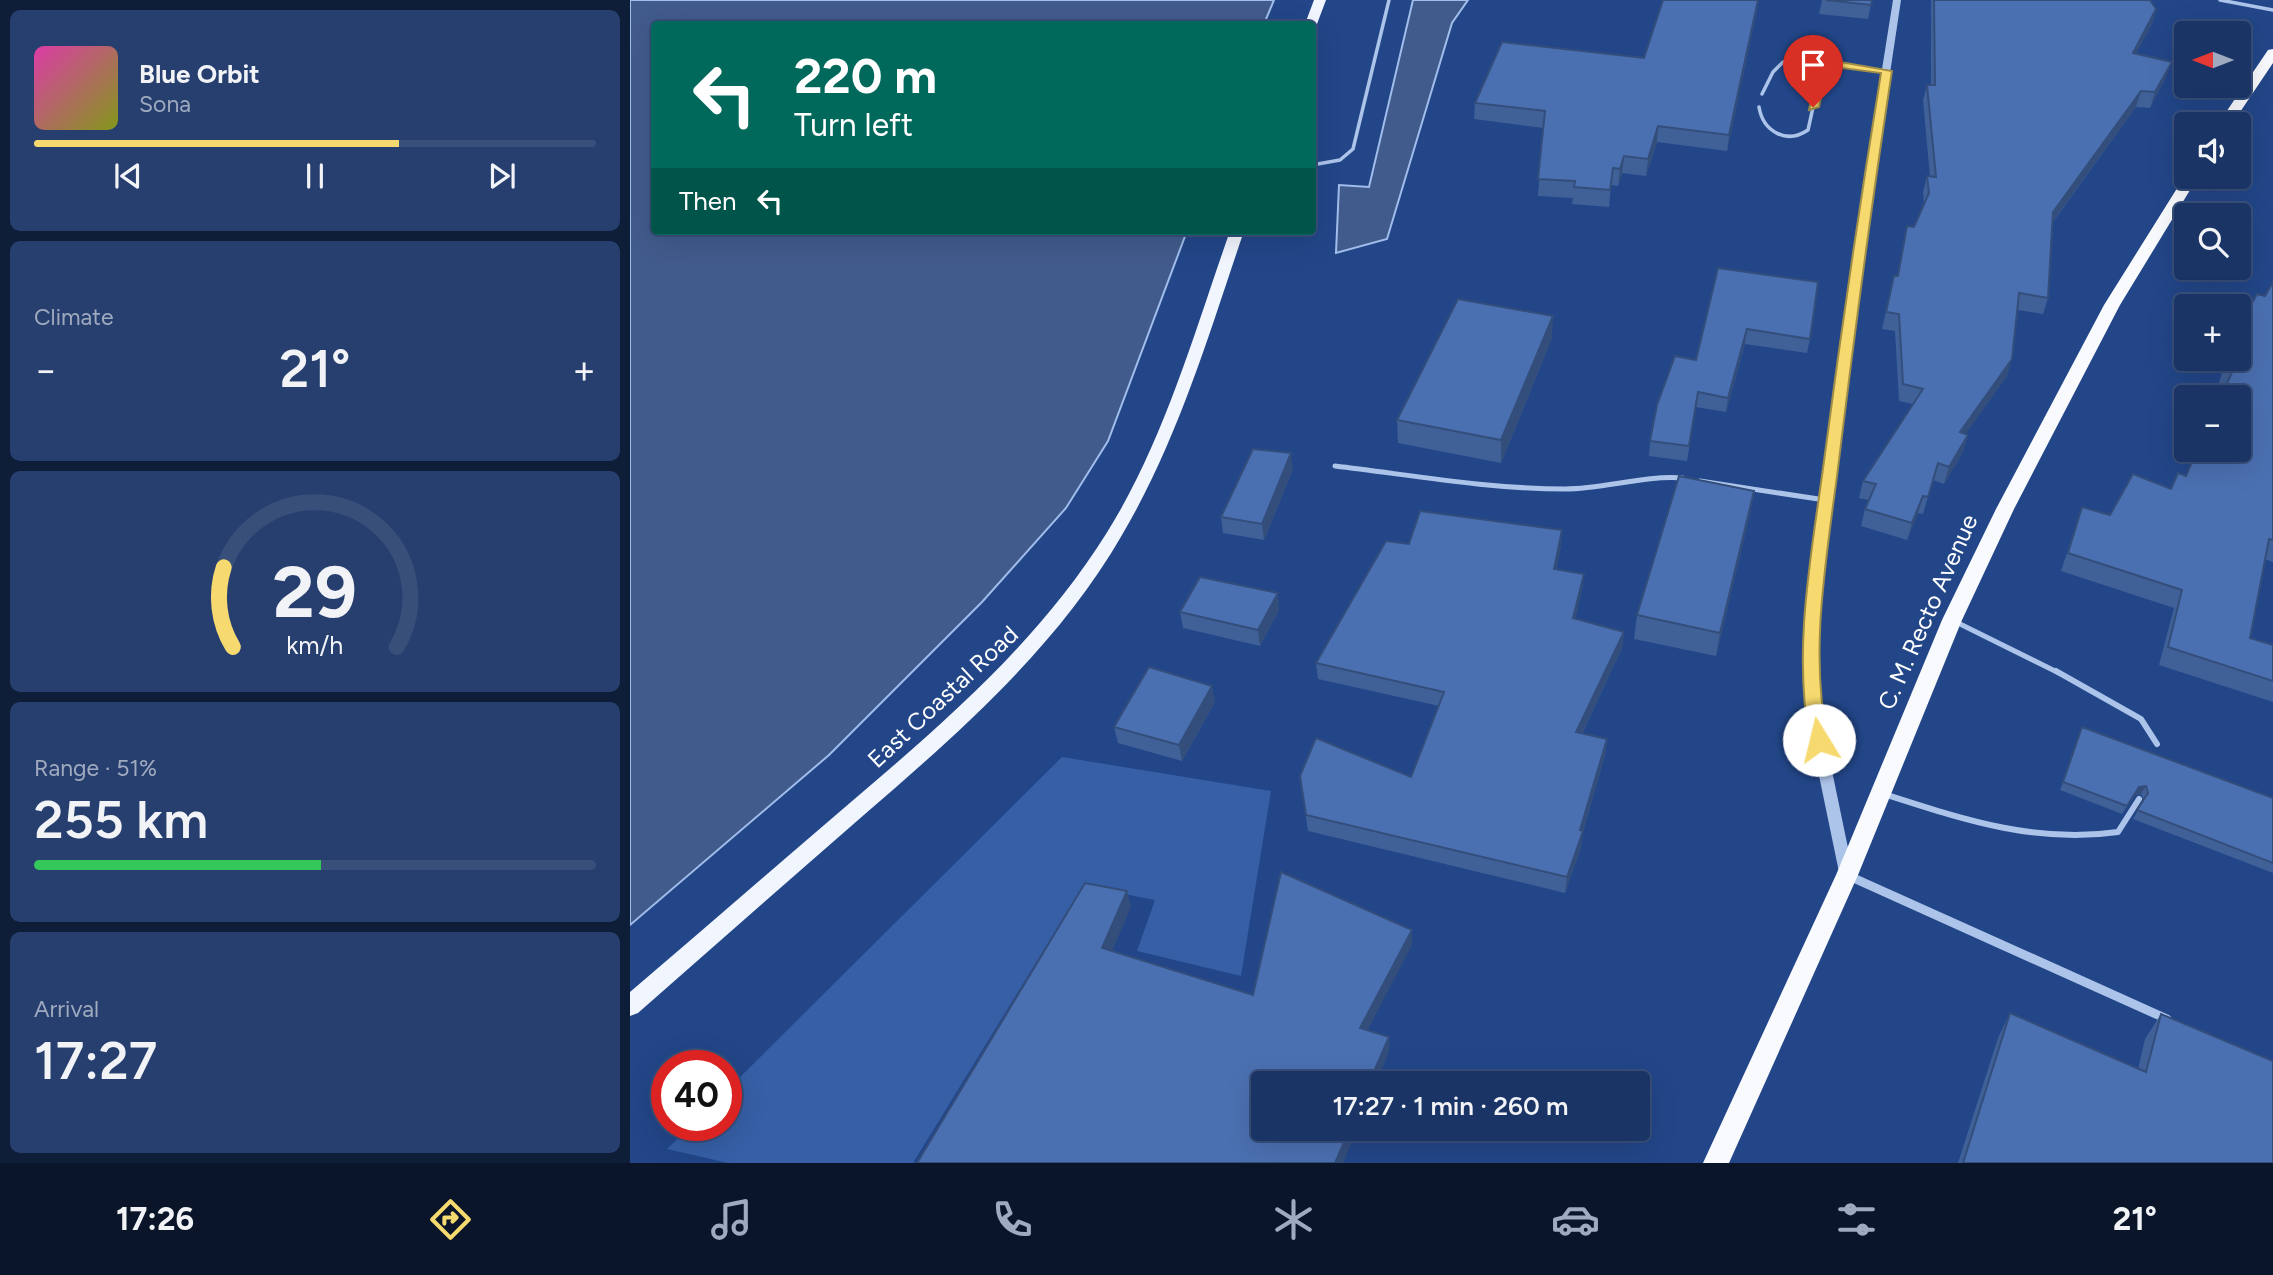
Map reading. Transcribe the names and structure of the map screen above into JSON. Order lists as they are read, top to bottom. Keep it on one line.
{"streets":{"highway":["C. M. Recto Avenue"],"main road":["East Coastal Road"]},"north":"left","page":{"map_buttons":["+","−"],"turn":["220 m","Turn left"],"song":["Blue Orbit","Sona"],"then":"Then","tile":["Climate",["Range · 51%","255 km"],["Arrival","17:27"]],"heat":["−","21°","+"],"limit":"40","trip":"17:27 · 1 min · 260 m","tabs":["17:26","21°"],"gauge":["29","km/h"]}}
